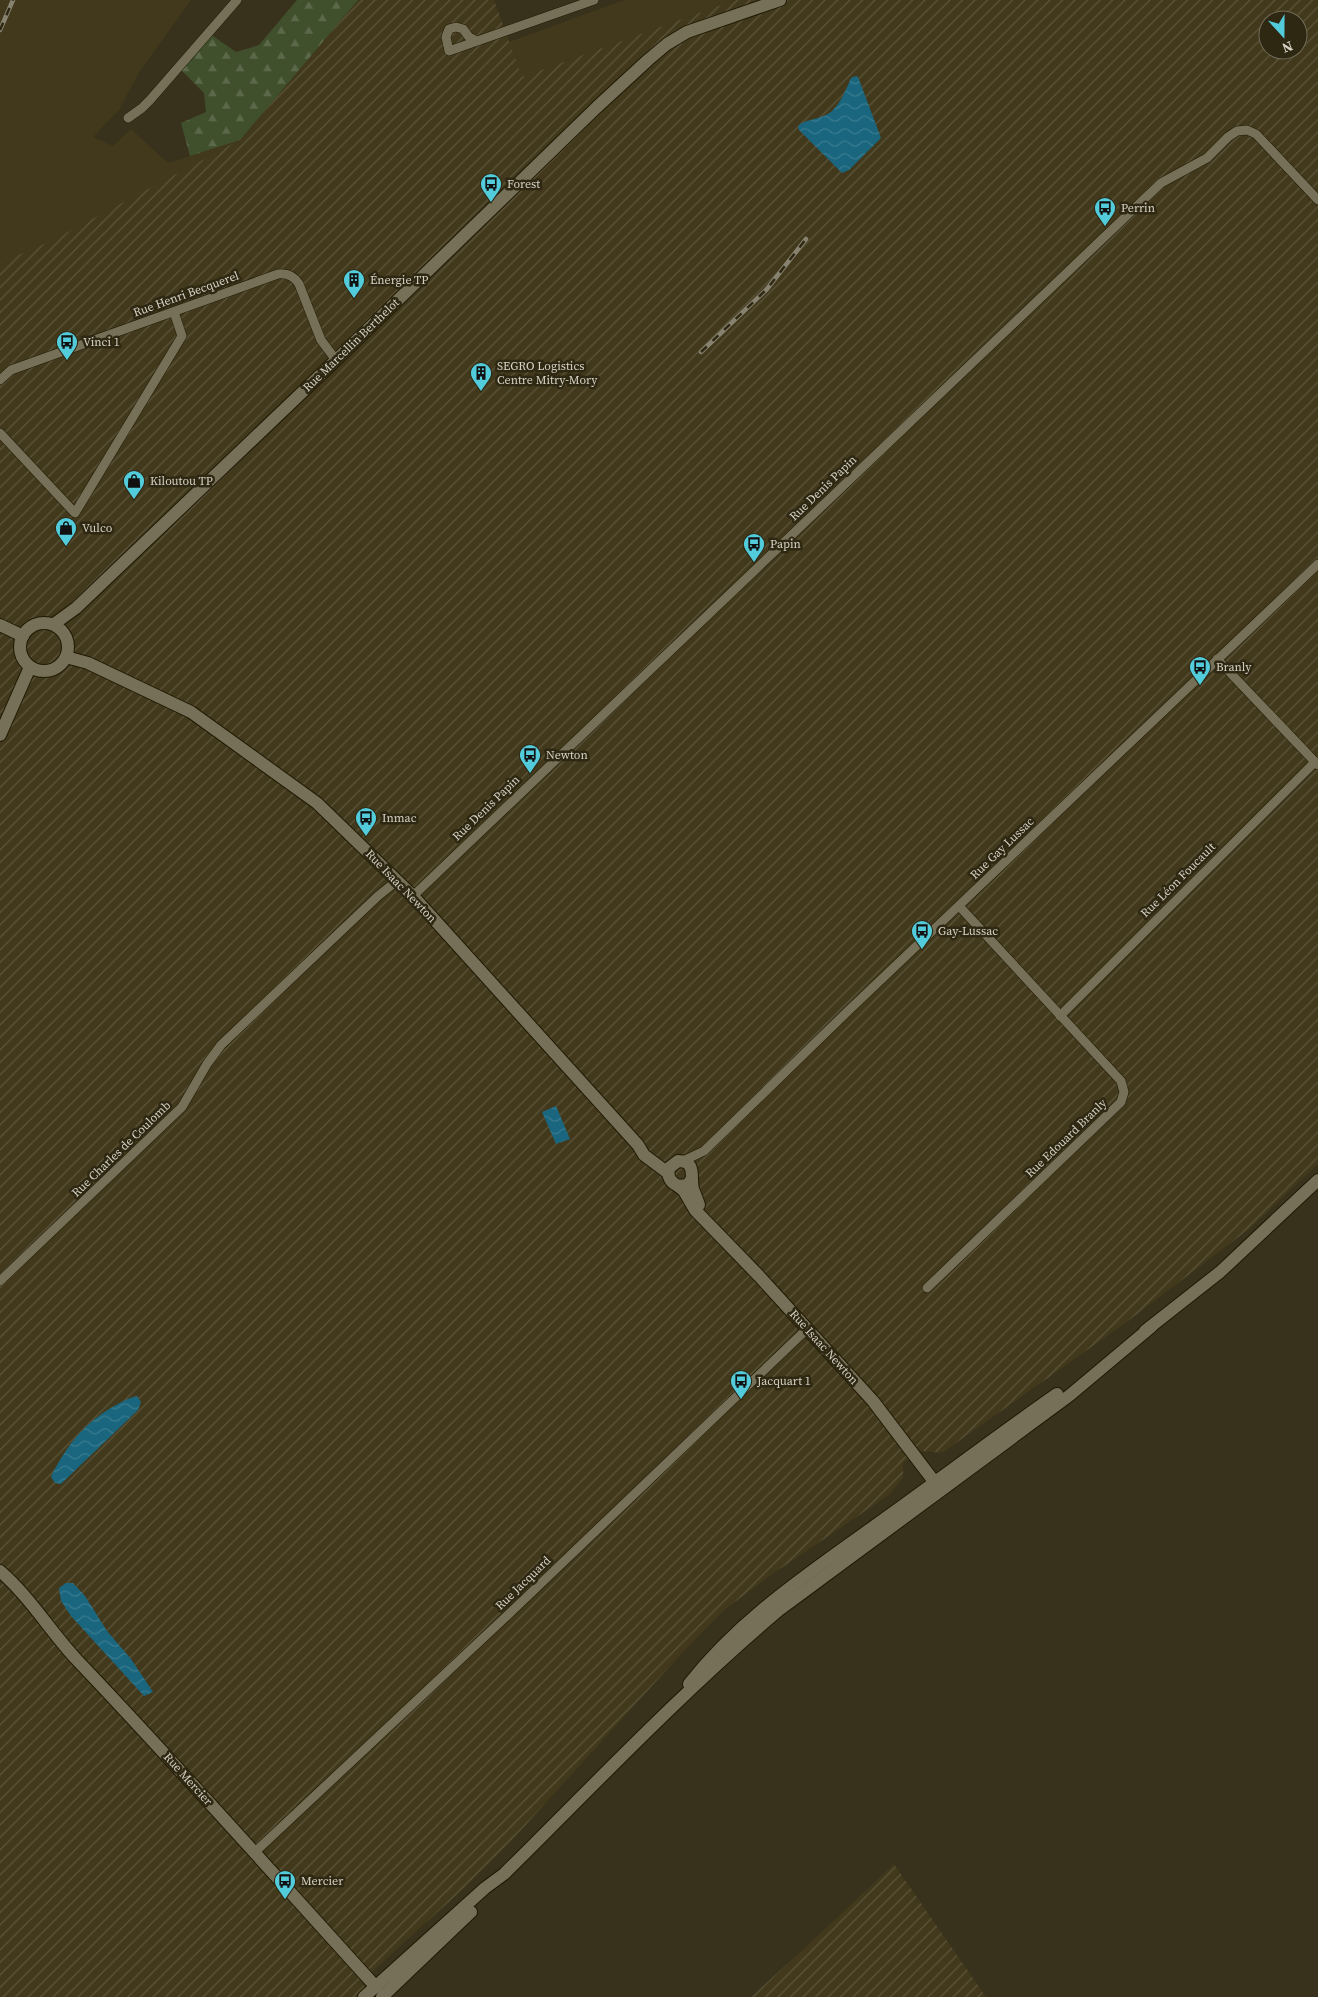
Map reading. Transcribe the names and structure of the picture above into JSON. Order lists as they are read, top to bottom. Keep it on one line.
{"streets":{"street":["Rue Henri Becquerel","Rue Marcellin Berthelot","Rue Denis Papin","Rue Gay Lussac","Rue Léon Foucault","Rue Isaac Newton","Rue Edouard Branly","Rue Charles de Coulomb","Rue Jacquard","Rue Mercier"]},"crossings":[["Rue Henri Becquerel","Rue Marcellin Berthelot"],["Rue Marcellin Berthelot","Rue Isaac Newton"],["Rue Denis Papin","Rue Isaac Newton"],["Rue Gay Lussac","Rue Léon Foucault"],["Rue Gay Lussac","Rue Isaac Newton"],["Rue Gay Lussac","Rue Edouard Branly"],["Rue Léon Foucault","Rue Edouard Branly"],["Rue Isaac Newton","Rue Charles de Coulomb"],["Rue Isaac Newton","Rue Jacquard"],["Rue Jacquard","Rue Mercier"]],"places":{"bus stop":["Forest","Perrin","Vinci 1","Papin","Branly","Newton","Inmac","Gay-Lussac","Jacquart 1","Mercier"],"building":["Énergie TP","SEGRO Logistics Centre Mitry-Mory"],"shop":["Kiloutou TP","Vulco"]},"north":"bottom"}
